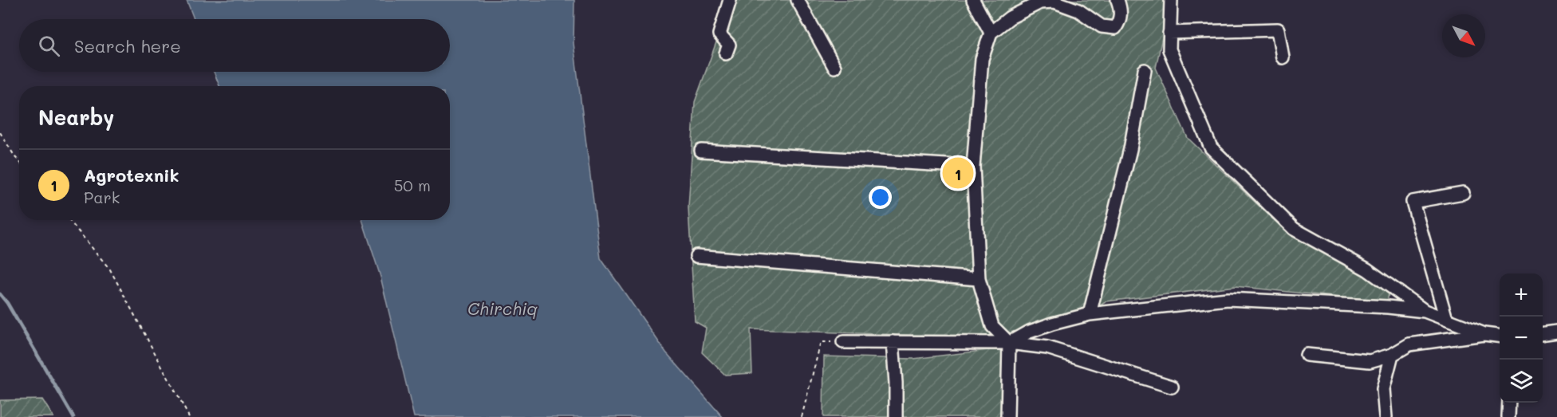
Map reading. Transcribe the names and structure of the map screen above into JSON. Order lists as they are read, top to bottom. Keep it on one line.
{"water":["Chirchiq"],"north":"bottom right","page":{"search":"Search here","heading":"Nearby","list":[{"mark":"1","name":"Agrotexnik","note":"Park","value":"50 m"}],"pins":"1","map_buttons":["+","−"]}}
